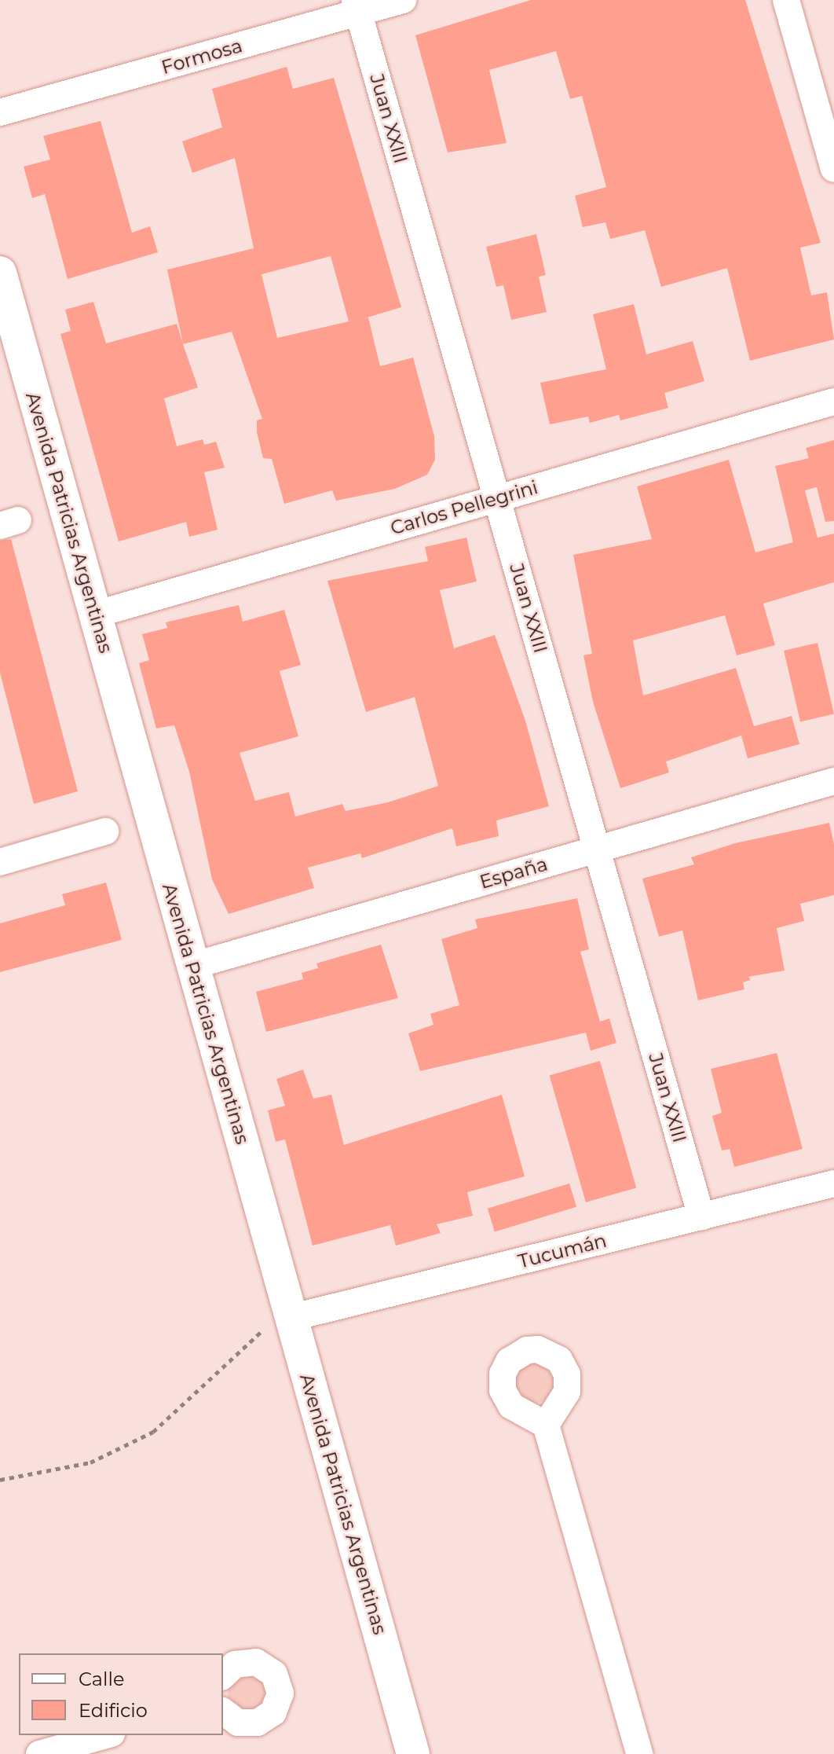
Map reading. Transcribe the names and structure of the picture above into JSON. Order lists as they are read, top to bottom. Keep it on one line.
{"streets":{"street":["Formosa","Juan XXIII","Carlos Pellegrini","Avenida Patricias Argentinas","España","Tucumán"]},"crossings":[["Formosa","Juan XXIII"],["Juan XXIII","Carlos Pellegrini"],["Juan XXIII","España"],["Juan XXIII","Tucumán"],["Carlos Pellegrini","Avenida Patricias Argentinas"],["Avenida Patricias Argentinas","España"],["Avenida Patricias Argentinas","Tucumán"]],"legend":["Calle","Edificio"]}
